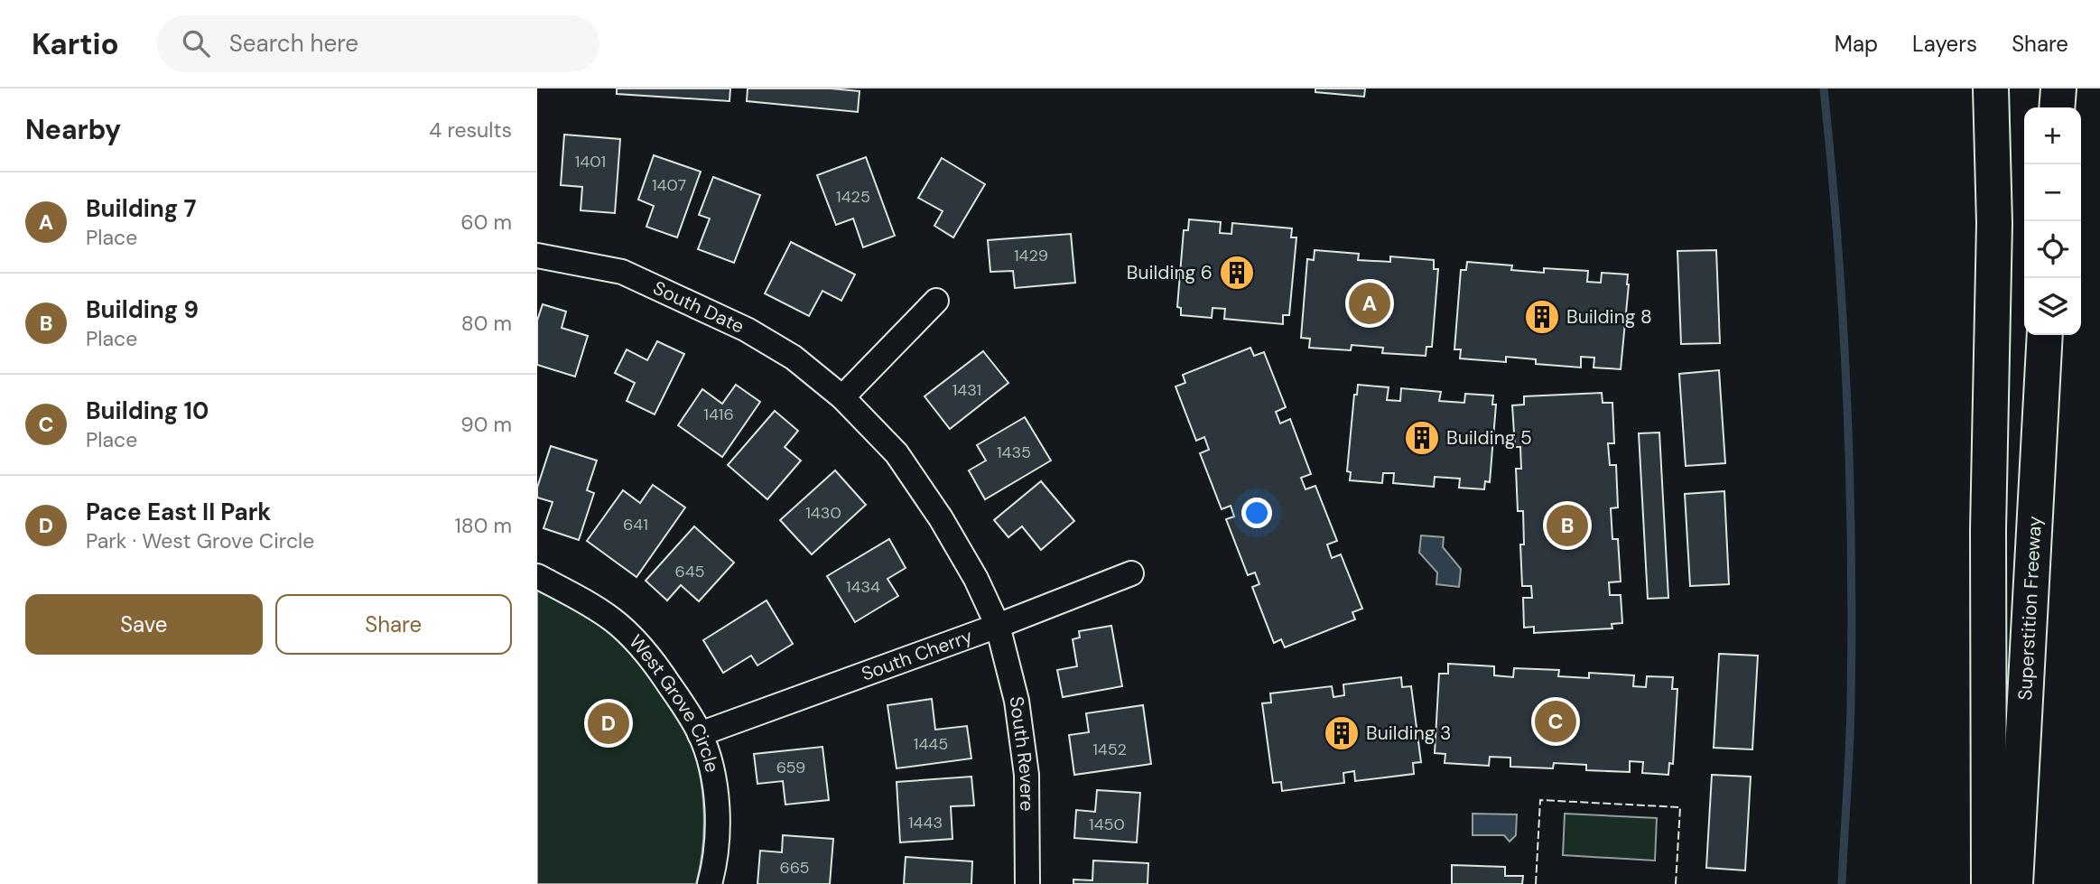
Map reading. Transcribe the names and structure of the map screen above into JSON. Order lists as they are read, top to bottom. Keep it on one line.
{"streets":{"highway":["Superstition Freeway"],"street":["South Date","South Cherry","West Grove Circle","South Revere"]},"crossings":[["South Date","South Cherry"],["South Date","South Revere"],["South Cherry","West Grove Circle"],["South Cherry","South Revere"]],"places":{"building":["Building 6","Building 8","Building 5","Building 3"]},"house_numbers":["1401","1407","1425","1429","1431","1416","1435","1430","641","645","1434","1445","1452","659","1443","1450","665"],"page":{"header":"Kartio","search":"Search here","nav":["Map","Layers","Share"],"heading":["Nearby","4 results"],"map_buttons":["+","−"],"list":[{"mark":"A","name":"Building 7","note":"Place","value":"60 m"},{"mark":"B","name":"Building 9","note":"Place","value":"80 m"},{"mark":"C","name":"Building 10","note":"Place","value":"90 m"},{"mark":"D","name":"Pace East II Park","note":"Park · West Grove Circle","value":"180 m"}],"pins":["A","B","C","D"],"buttons":["Save","Share"]}}
